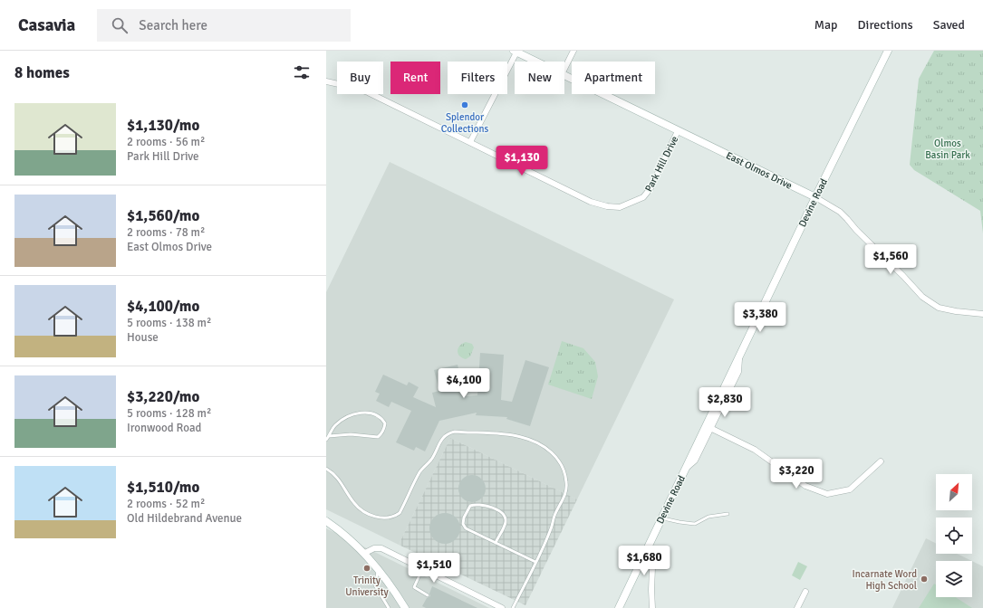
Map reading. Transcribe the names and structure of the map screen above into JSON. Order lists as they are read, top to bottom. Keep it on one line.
{"streets":{"street":["Park Hill Drive","East Olmos Drive","Devine Road"]},"crossings":[["Park Hill Drive","East Olmos Drive"],["East Olmos Drive","Devine Road"]],"parks":["Olmos Basin Park"],"places":["Splendor Collections","Trinity University","Incarnate Word High School"],"north":"top right","page":{"header":"Casavia","search":"Search here","nav":["Map","Directions","Saved"],"heading":"8 homes","chip":["Buy","Rent","Filters","New","Apartment"],"list":[{"name":"$1,130/mo","note":"2 rooms · 56 m² · Park Hill Drive"},{"name":"$1,560/mo","note":"2 rooms · 78 m² · East Olmos Drive"},{"name":"$4,100/mo","note":"5 rooms · 138 m² · House"},{"name":"$3,220/mo","note":"5 rooms · 128 m² · Ironwood Road"},{"name":"$1,510/mo","note":"2 rooms · 52 m² · Old Hildebrand Avenue"}],"price":["$1,130","$1,560","$3,380","$4,100","$2,830","$3,220","$1,680","$1,510"]}}
